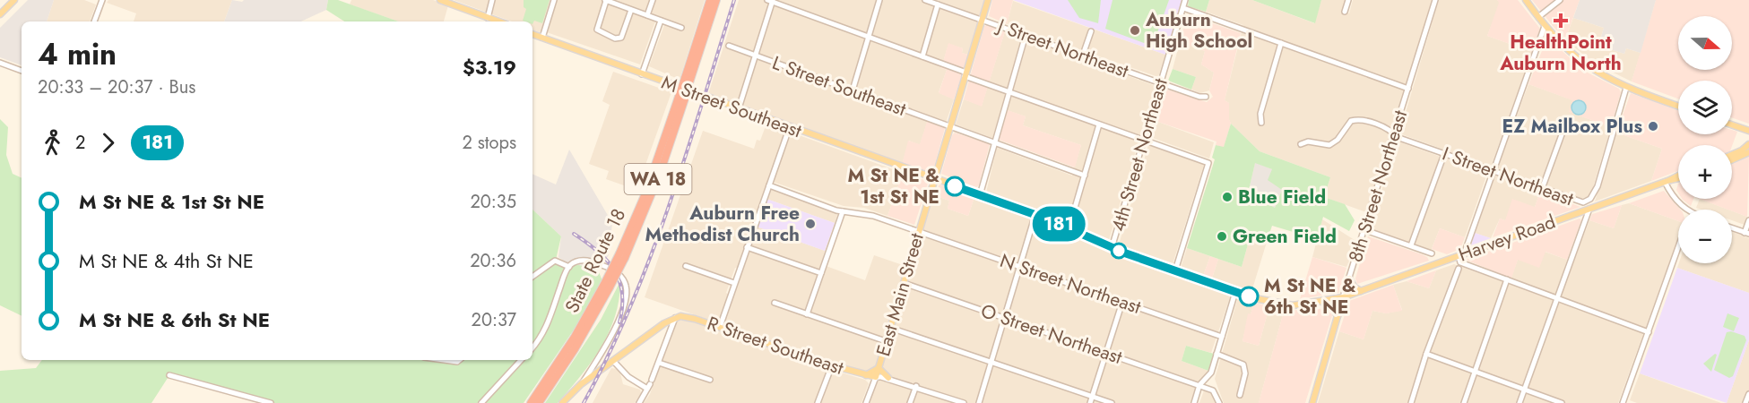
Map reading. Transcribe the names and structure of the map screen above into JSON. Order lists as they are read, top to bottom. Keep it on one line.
{"streets":{"highway":["WA 18","State Route 18"],"main road":["M Street Southeast","8th Street Northeast","Harvey Road","East Main Street","R Street Southeast"],"street":["J Street Northeast","L Street Southeast","4th Street Northeast","I Street Northeast","N Street Northeast","O Street Northeast"]},"crossings":[["J Street Northeast","4th Street Northeast"],["J Street Northeast","East Main Street"],["L Street Southeast","East Main Street"],["M Street Southeast","4th Street Northeast"],["M Street Southeast","Harvey Road"],["M Street Southeast","East Main Street"],["4th Street Northeast","Harvey Road"],["I Street Northeast","8th Street Northeast"],["8th Street Northeast","Harvey Road"],["N Street Northeast","East Main Street"],["East Main Street","O Street Northeast"],["East Main Street","R Street Southeast"]],"places":{"health":["HealthPoint Auburn North"],"other":["Auburn High School","EZ Mailbox Plus","M St NE & 1st St NE","Blue Field","Auburn Free Methodist Church","Green Field","M St NE & 6th St NE"]},"lines":["bus line 181"],"north":"right","page":{"on_map":"181","map_buttons":["+","−"],"heading":["4 min","20:33 – 20:37 · Bus","$3.19"],"legs":["2","181","2 stops"],"list":[{"name":"M St NE & 1st St NE","value":"20:35"},{"name":"M St NE & 4th St NE","value":"20:36"},{"name":"M St NE & 6th St NE","value":"20:37"}]}}
